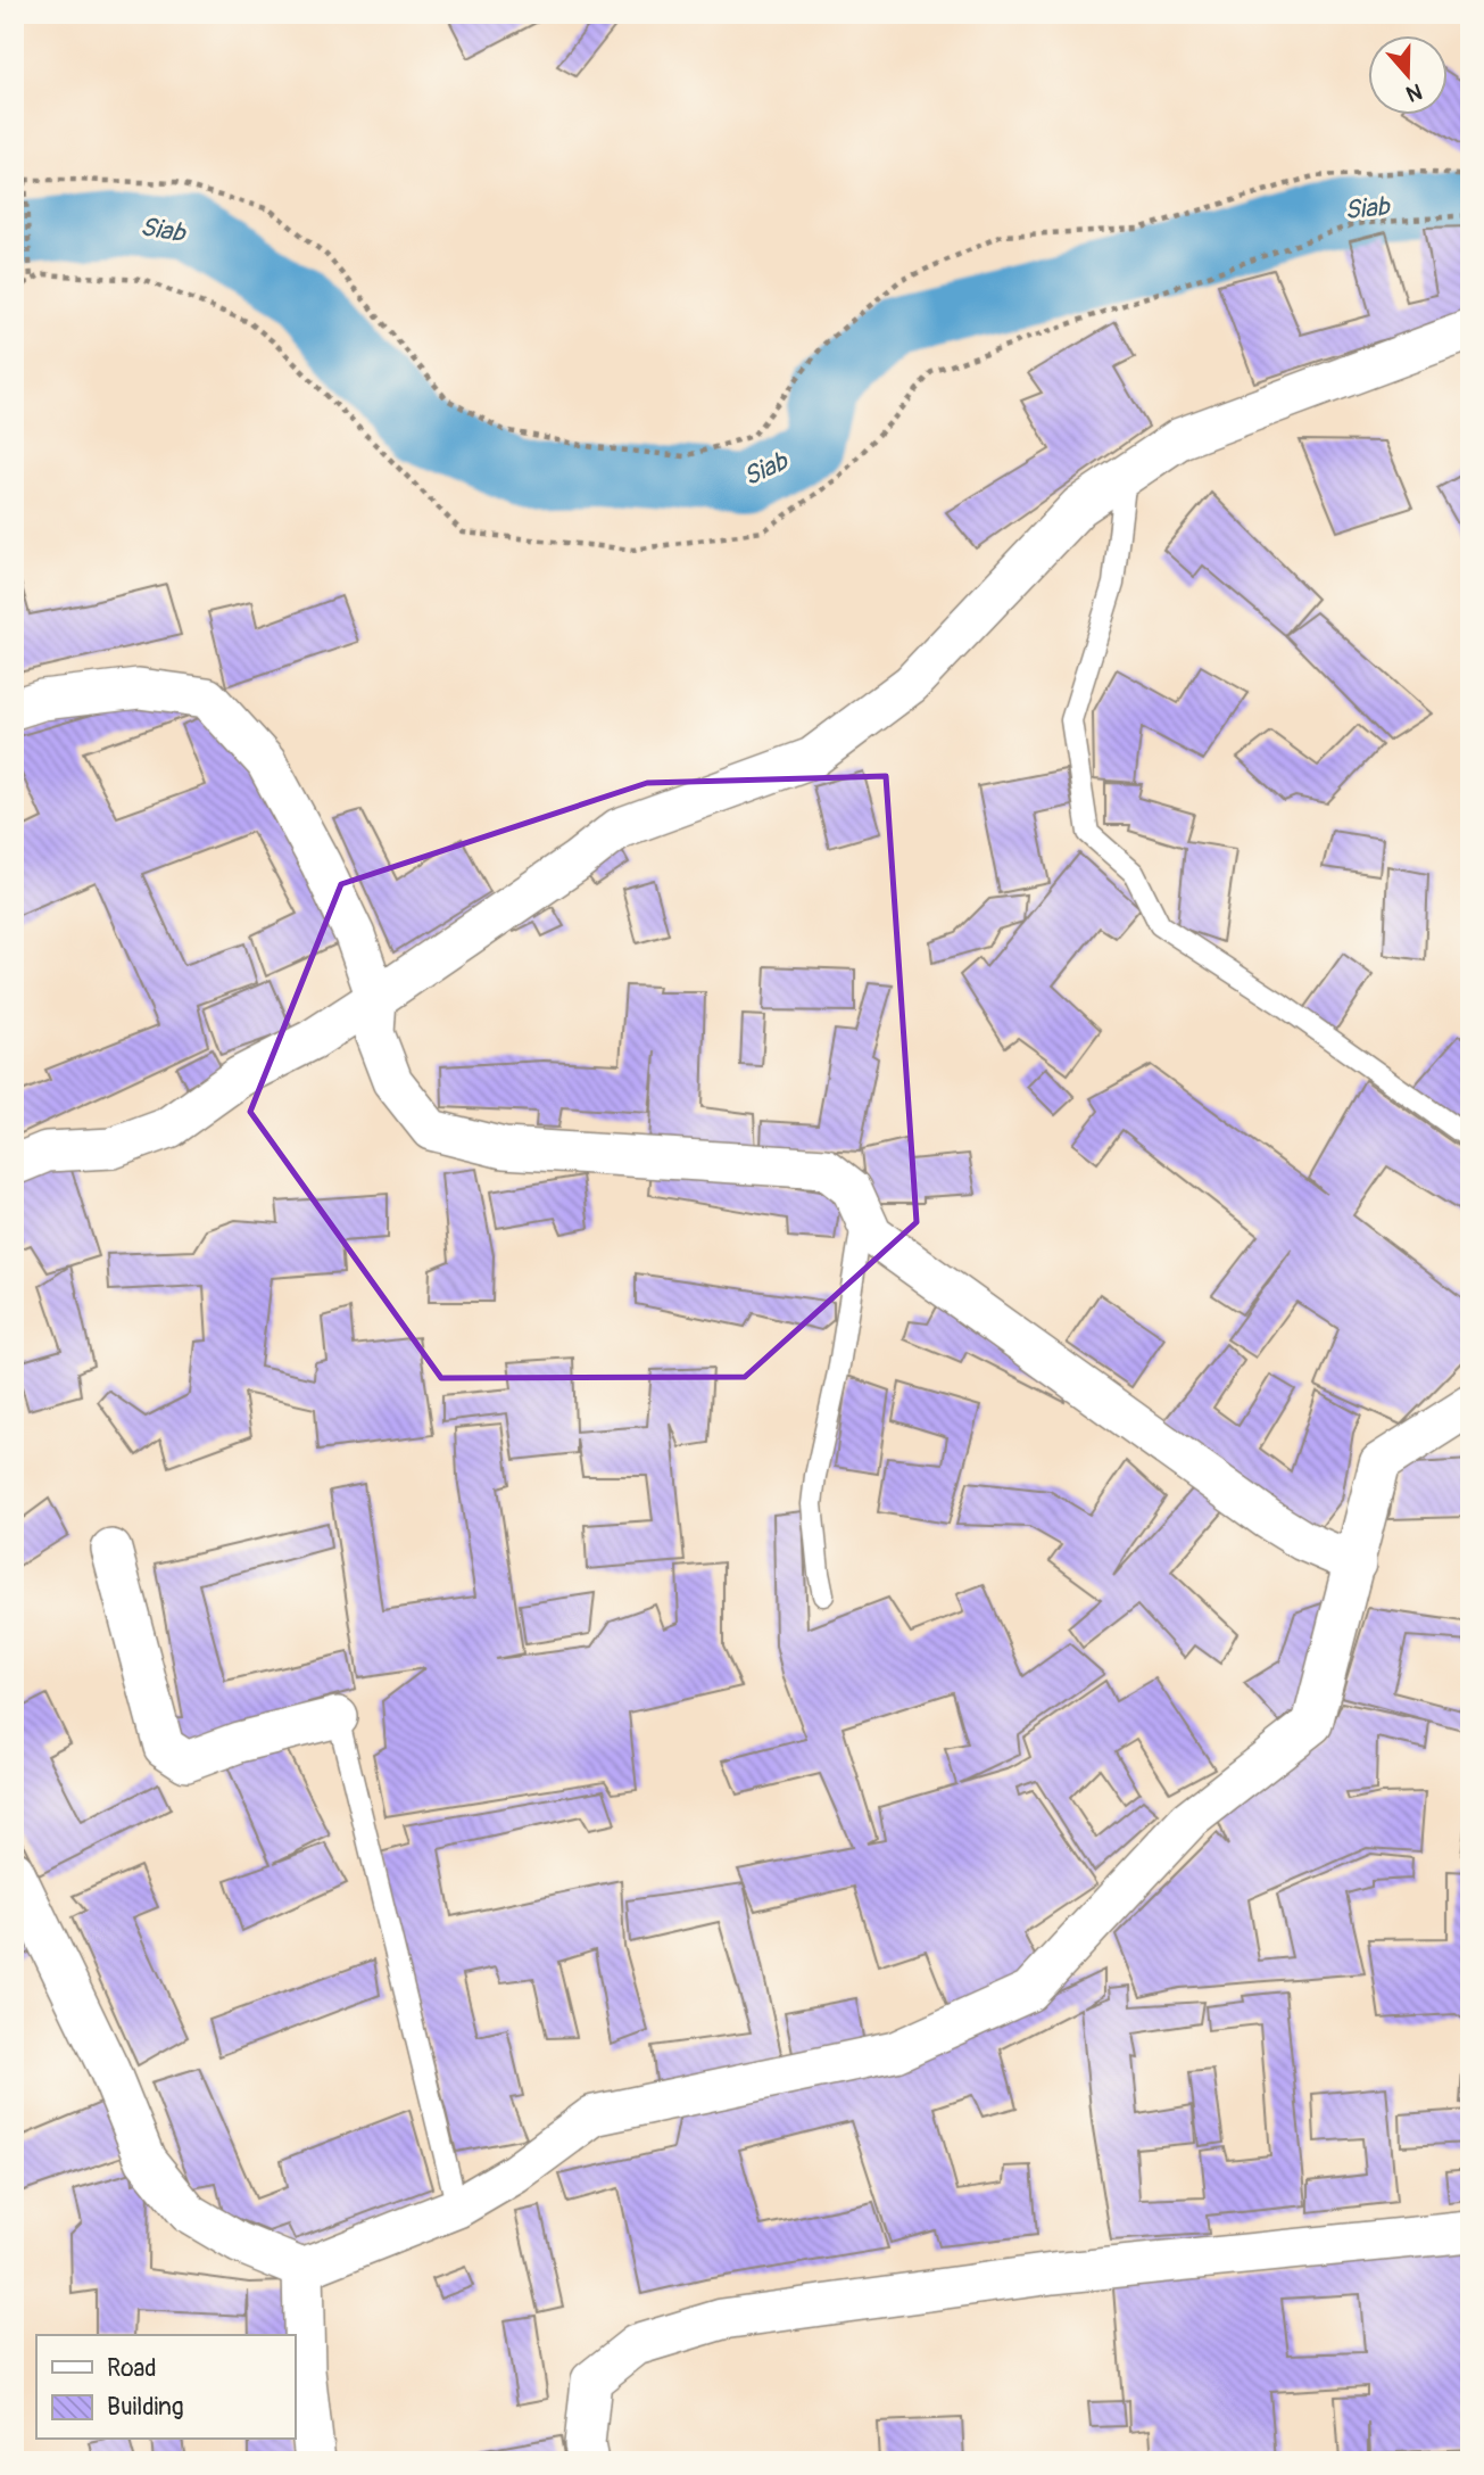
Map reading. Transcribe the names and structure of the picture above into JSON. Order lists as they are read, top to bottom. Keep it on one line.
{"water":["Siab"],"legend":["Road","Building"],"north":"bottom"}
